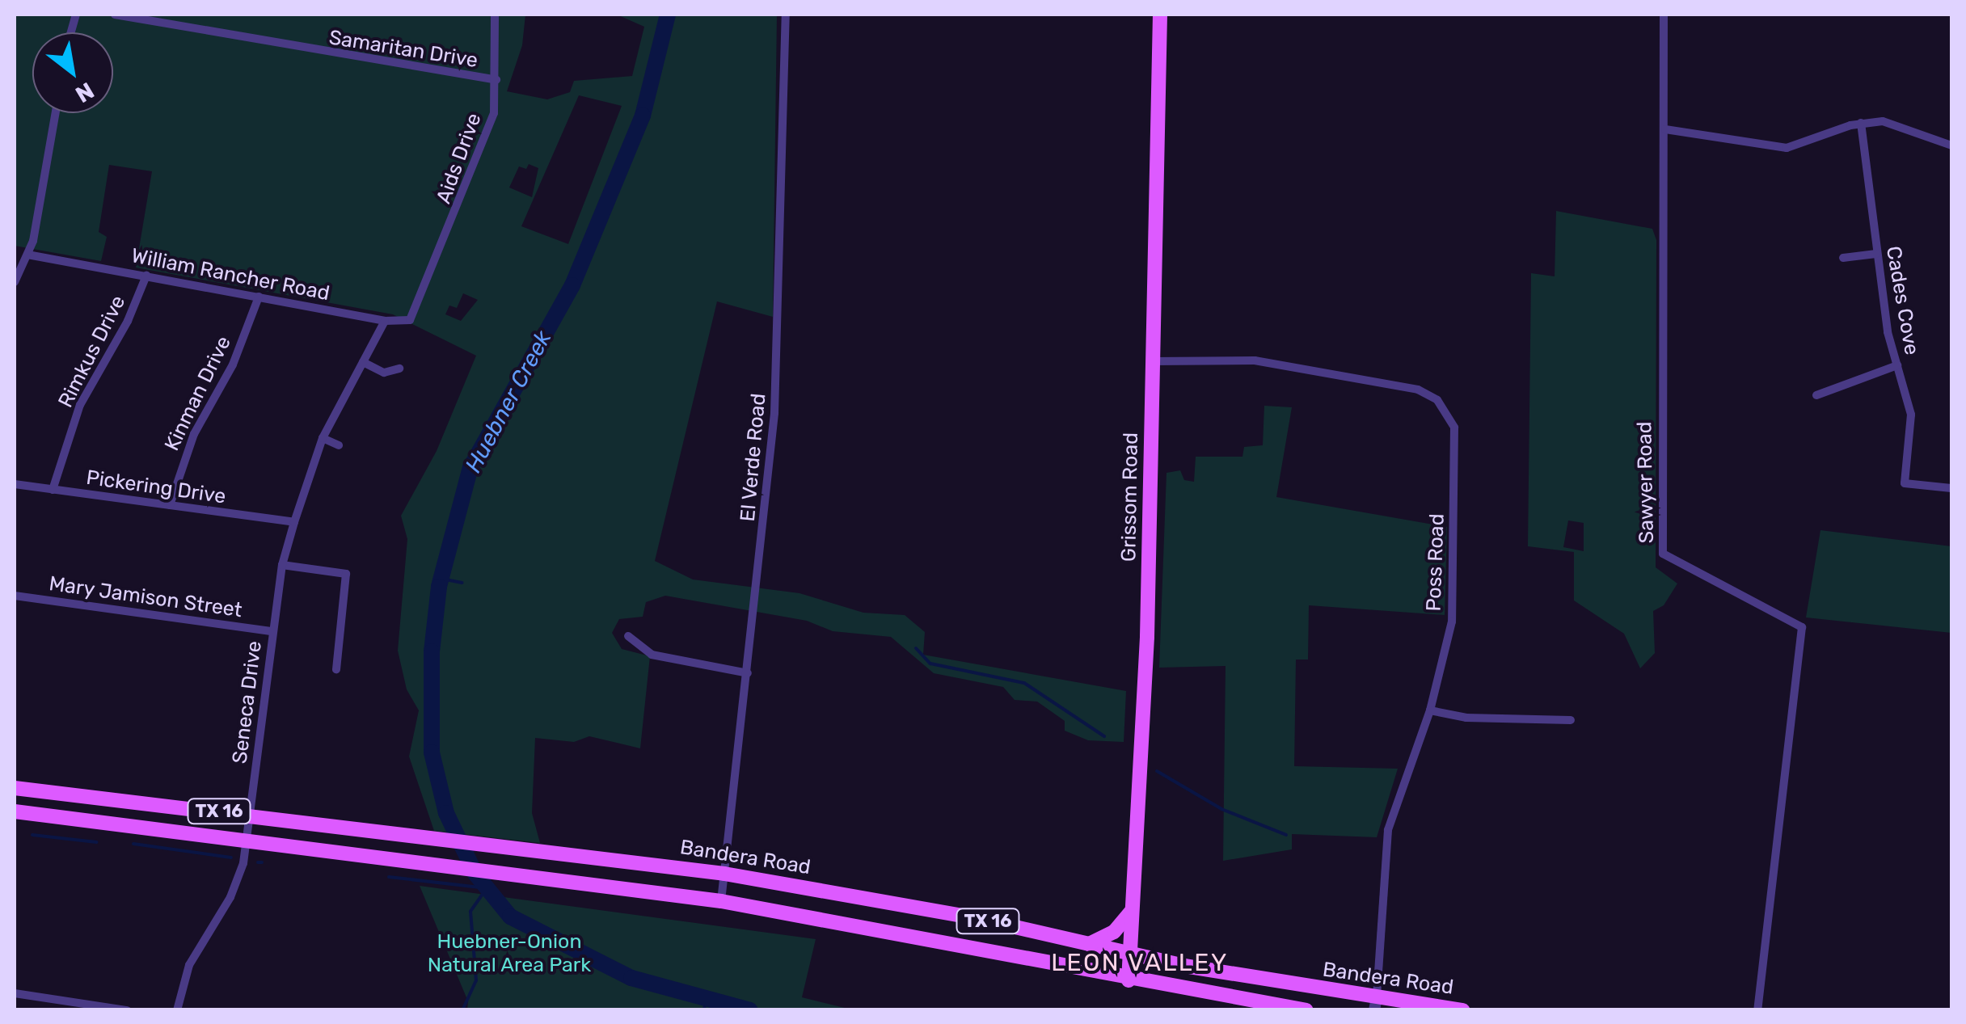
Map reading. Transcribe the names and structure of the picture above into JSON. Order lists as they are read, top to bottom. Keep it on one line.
{"streets":{"main road":["Grissom Road","TX 16","Bandera Road"],"street":["Samaritan Drive","Aids Drive","William Rancher Road","Cades Cove","Rimkus Drive","Kinman Drive","El Verde Road","Sawyer Road","Pickering Drive","Poss Road","Mary Jamison Street","Seneca Drive"]},"crossings":[["Samaritan Drive","Aids Drive"],["Aids Drive","William Rancher Road"],["Aids Drive","Seneca Drive"],["William Rancher Road","Rimkus Drive"],["William Rancher Road","Kinman Drive"],["William Rancher Road","Seneca Drive"],["Rimkus Drive","Pickering Drive"],["Kinman Drive","Pickering Drive"],["El Verde Road","TX 16"],["El Verde Road","Bandera Road"],["Pickering Drive","Seneca Drive"],["Grissom Road","Poss Road"],["Grissom Road","TX 16"],["Grissom Road","Bandera Road"],["Poss Road","Bandera Road"],["Mary Jamison Street","Seneca Drive"],["Seneca Drive","TX 16"],["Seneca Drive","Bandera Road"]],"districts":["LEON VALLEY"],"water":["Huebner Creek"],"parks":["Huebner-Onion Natural Area Park"],"north":"bottom right"}
